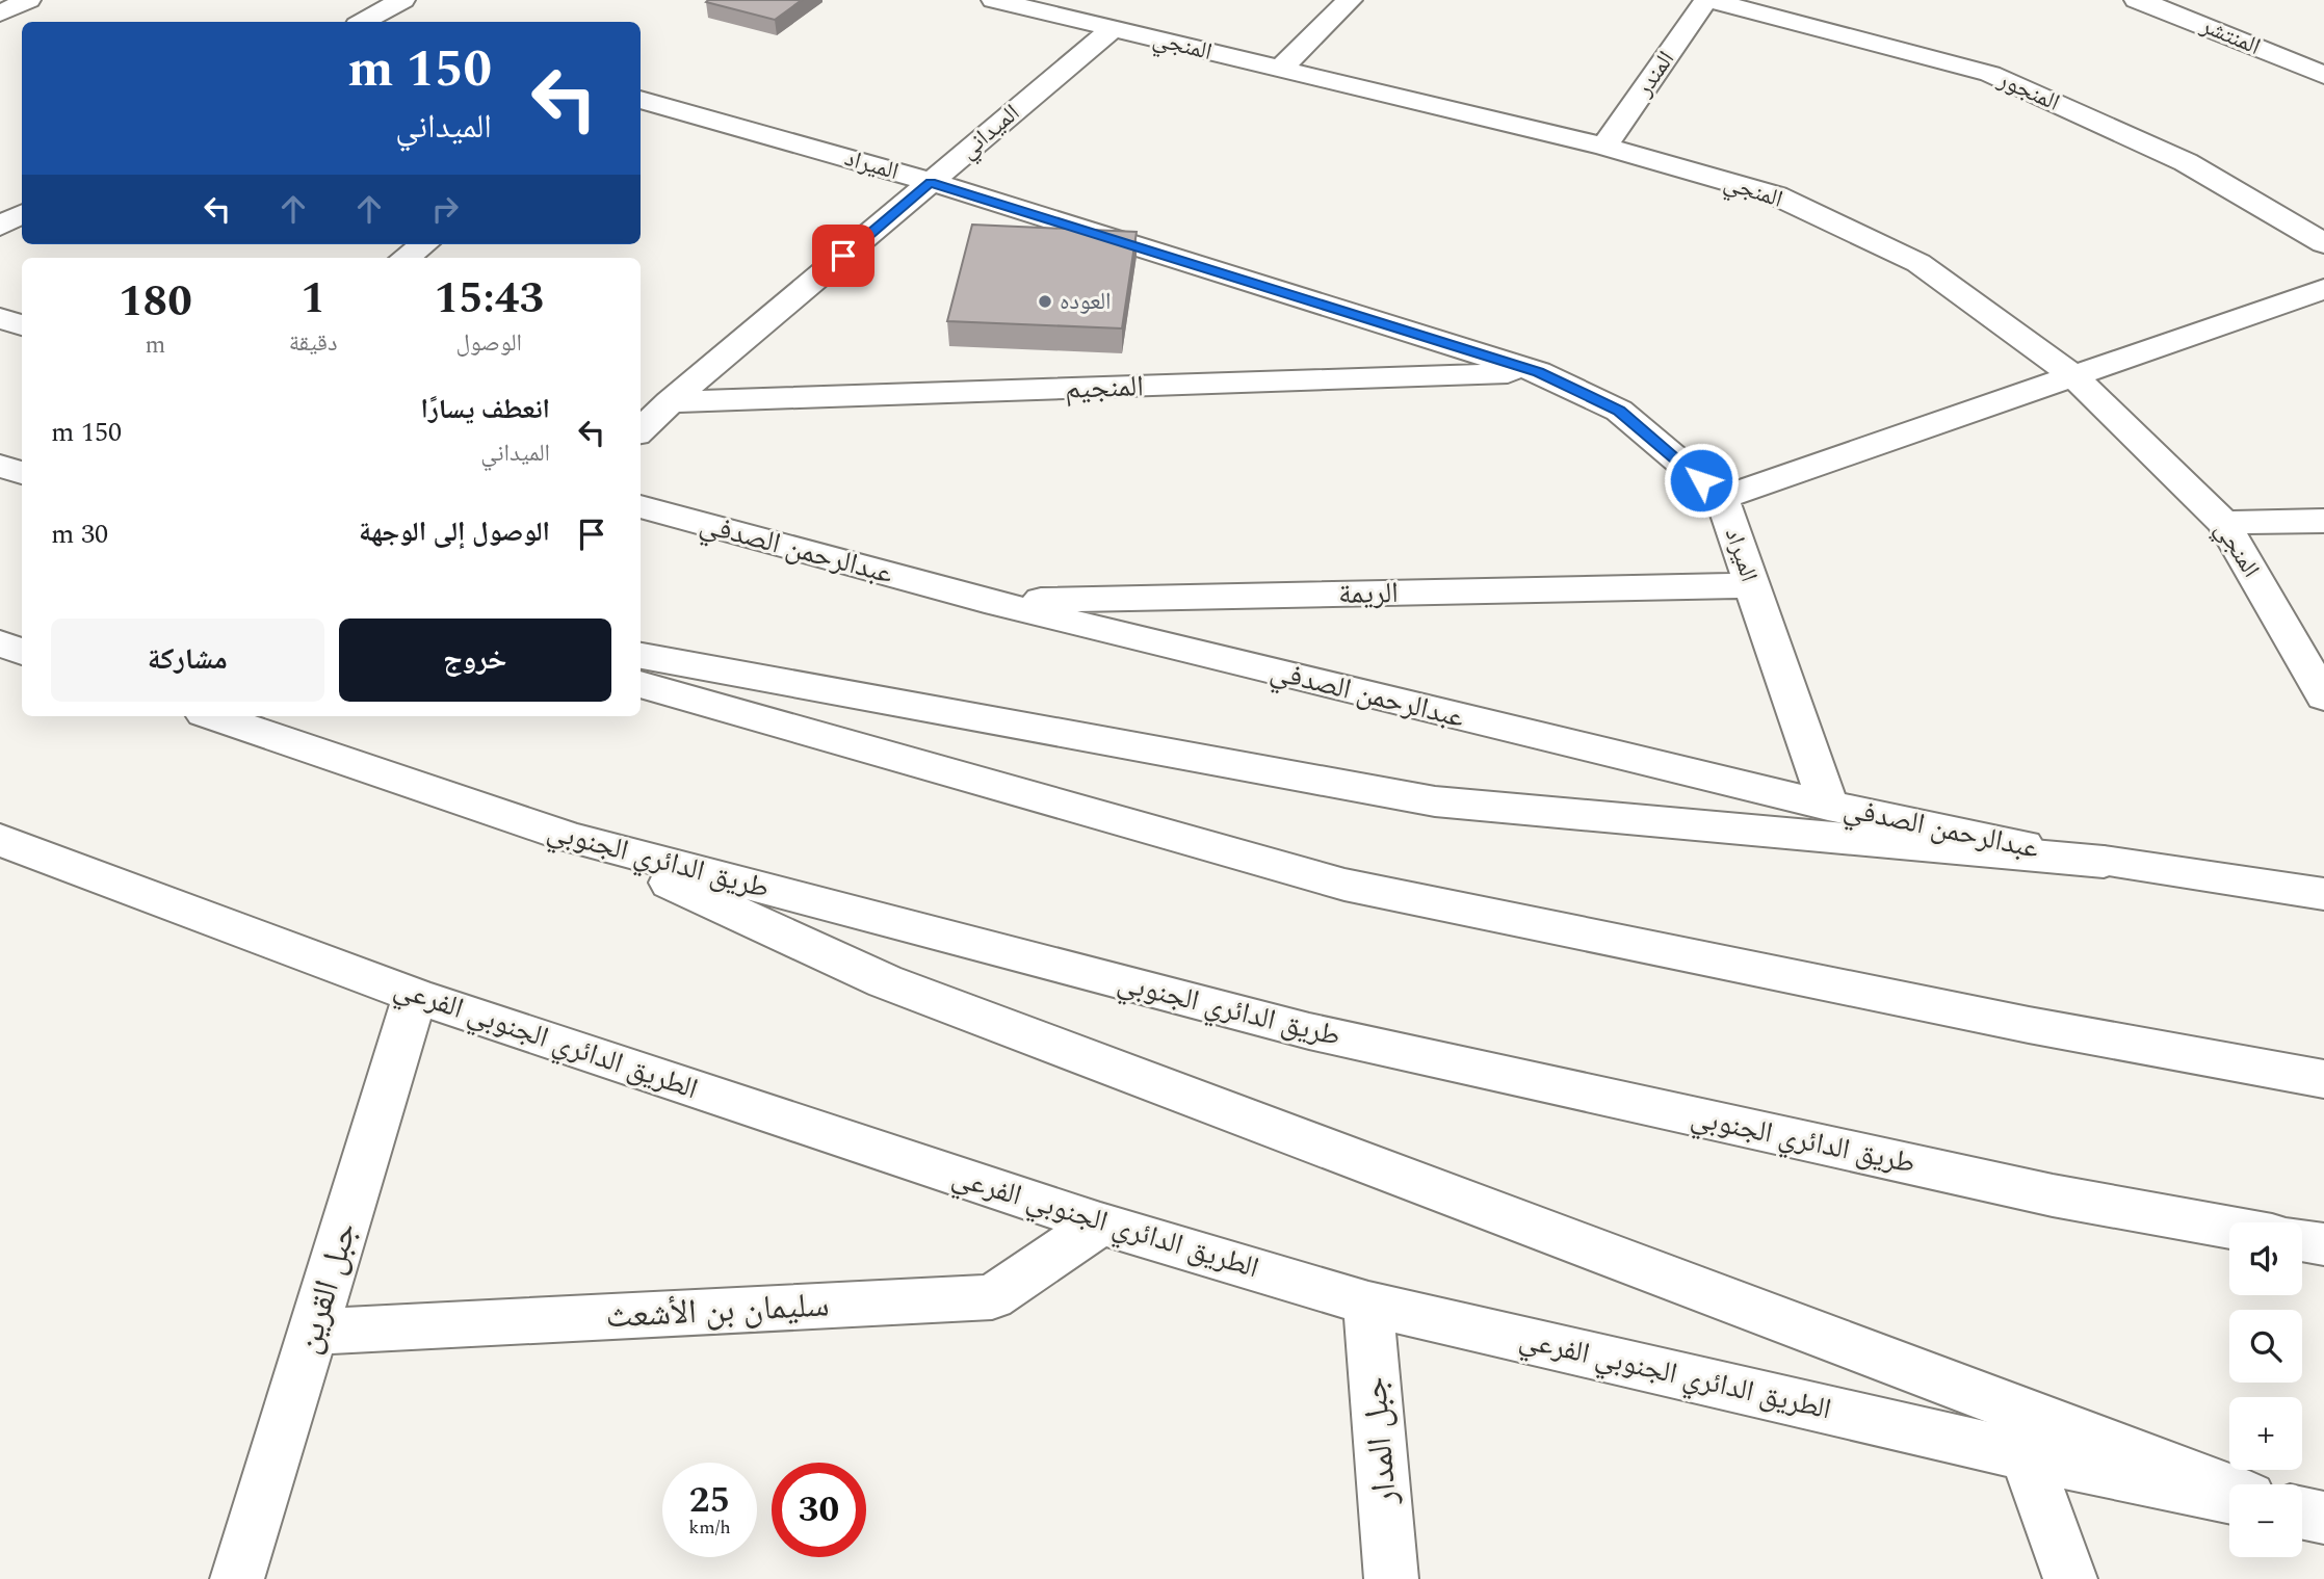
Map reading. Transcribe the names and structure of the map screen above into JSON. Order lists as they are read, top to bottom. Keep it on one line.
{"streets":{"main road":["المنتشر","المنجي","المندر","المنجور","الميداني","الميراد","المنجيم","عبدالرحمن الصدفي","الريمة","طريق الدائري الجنوبي","الطريق الدائري الجنوبي الفرعي","جبل القرين","سليمان بن الأشعث","جبل المدار"]},"crossings":[["المنجي","المندر"],["المنجي","الميداني"],["المندر","المنجور"],["الميداني","الميراد"],["الميداني","المنجيم"],["الميراد","المنجيم"],["الميراد","عبدالرحمن الصدفي"],["الميراد","الريمة"],["عبدالرحمن الصدفي","الريمة"],["الطريق الدائري الجنوبي الفرعي","جبل القرين"],["الطريق الدائري الجنوبي الفرعي","سليمان بن الأشعث"],["الطريق الدائري الجنوبي الفرعي","جبل المدار"],["جبل القرين","سليمان بن الأشعث"]],"places":["العوده"],"page":{"turn":["150 m","الميداني"],"eta":["15:43","الوصول","1","دقيقة","180","m"],"list":[{"name":"انعطف يسارًا","note":"الميداني","value":"150 m"},{"name":"الوصول إلى الوجهة","value":"30 m"}],"buttons":["خروج","مشاركة"],"map_buttons":["+","−"],"speed":"25 km/h","limit":"30"}}
